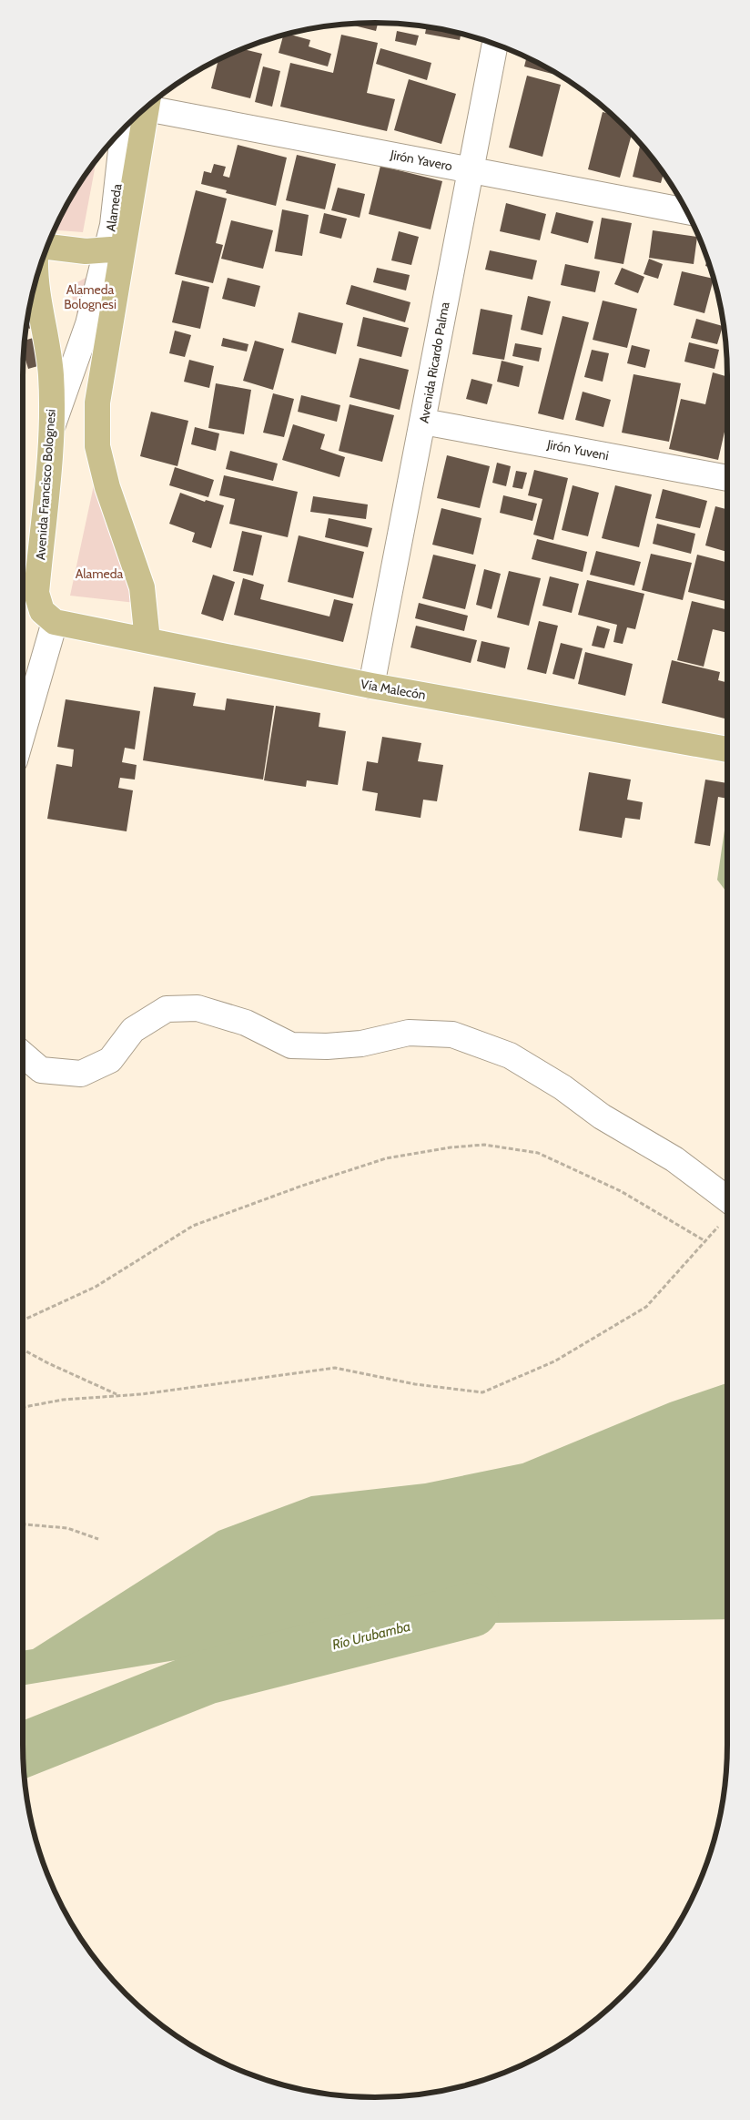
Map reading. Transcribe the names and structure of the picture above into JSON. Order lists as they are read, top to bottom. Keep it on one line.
{"streets":{"main road":["Avenida Francisco Bolognesi","Vía Malecón"],"street":["Jirón Yavero","Alameda","Avenida Ricardo Palma","Jirón Yuveni"]},"crossings":[["Jirón Yavero","Avenida Ricardo Palma"],["Alameda","Avenida Francisco Bolognesi"],["Avenida Ricardo Palma","Jirón Yuveni"],["Avenida Ricardo Palma","Vía Malecón"],["Avenida Francisco Bolognesi","Vía Malecón"]],"water":["Río Urubamba"],"parks":["Alameda Bolognesi","Alameda"]}
